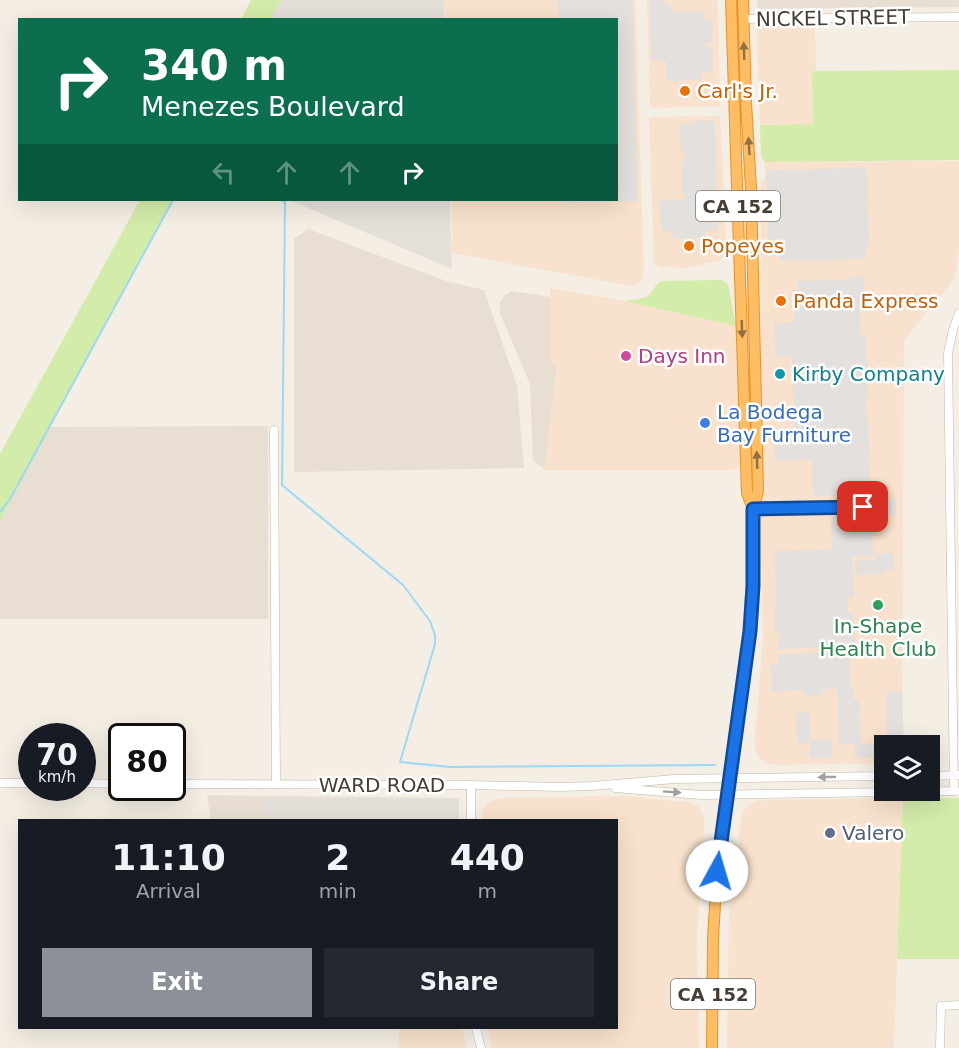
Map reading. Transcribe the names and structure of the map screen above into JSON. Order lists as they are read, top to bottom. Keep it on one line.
{"streets":{"highway":["CA 152"],"street":["NICKEL STREET","WARD ROAD"]},"crossings":[["NICKEL STREET","CA 152"],["CA 152","WARD ROAD"]],"places":["Carl's Jr.","Popeyes","Panda Express","Days Inn","Kirby Company","La Bodega Bay Furniture","In-Shape Health Club","Valero"],"page":{"turn":["340 m","Menezes Boulevard"],"speed":"70 km/h","limit":"80","eta":["11:10","Arrival","2","min","440","m"],"buttons":["Exit","Share"]}}
